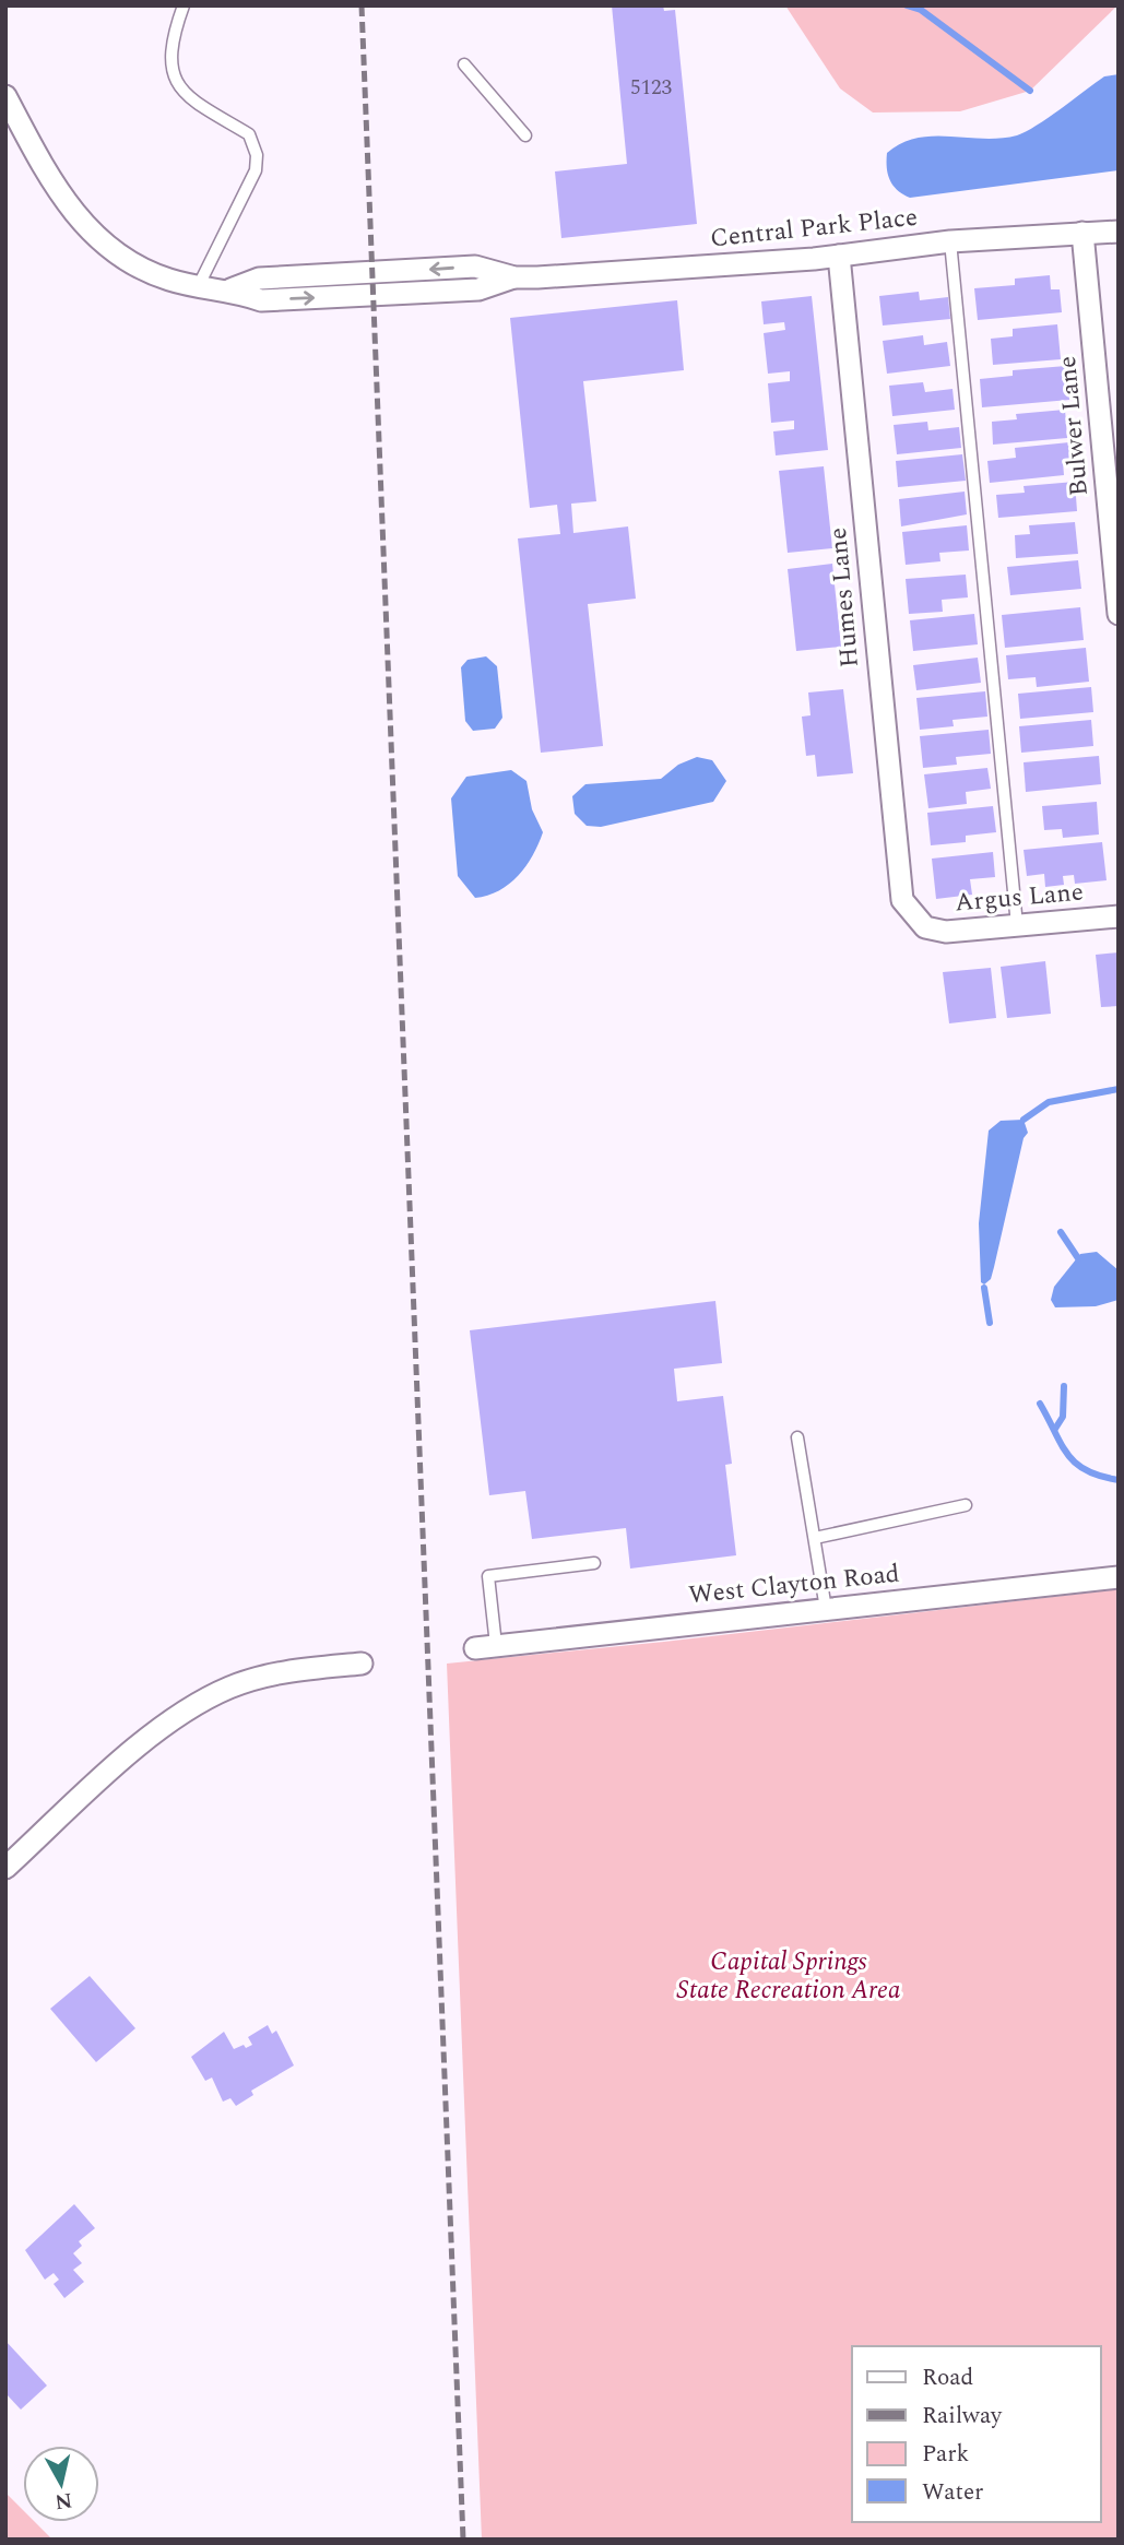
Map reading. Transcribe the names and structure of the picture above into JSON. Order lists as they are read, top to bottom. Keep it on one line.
{"streets":{"street":["Central Park Place","Bulwer Lane","Humes Lane","Argus Lane","West Clayton Road"]},"crossings":[["Central Park Place","Bulwer Lane"],["Central Park Place","Humes Lane"],["Humes Lane","Argus Lane"]],"parks":["Capital Springs State Recreation Area"],"house_numbers":["5123"],"legend":["Road","Railway","Park","Water"],"north":"bottom"}
